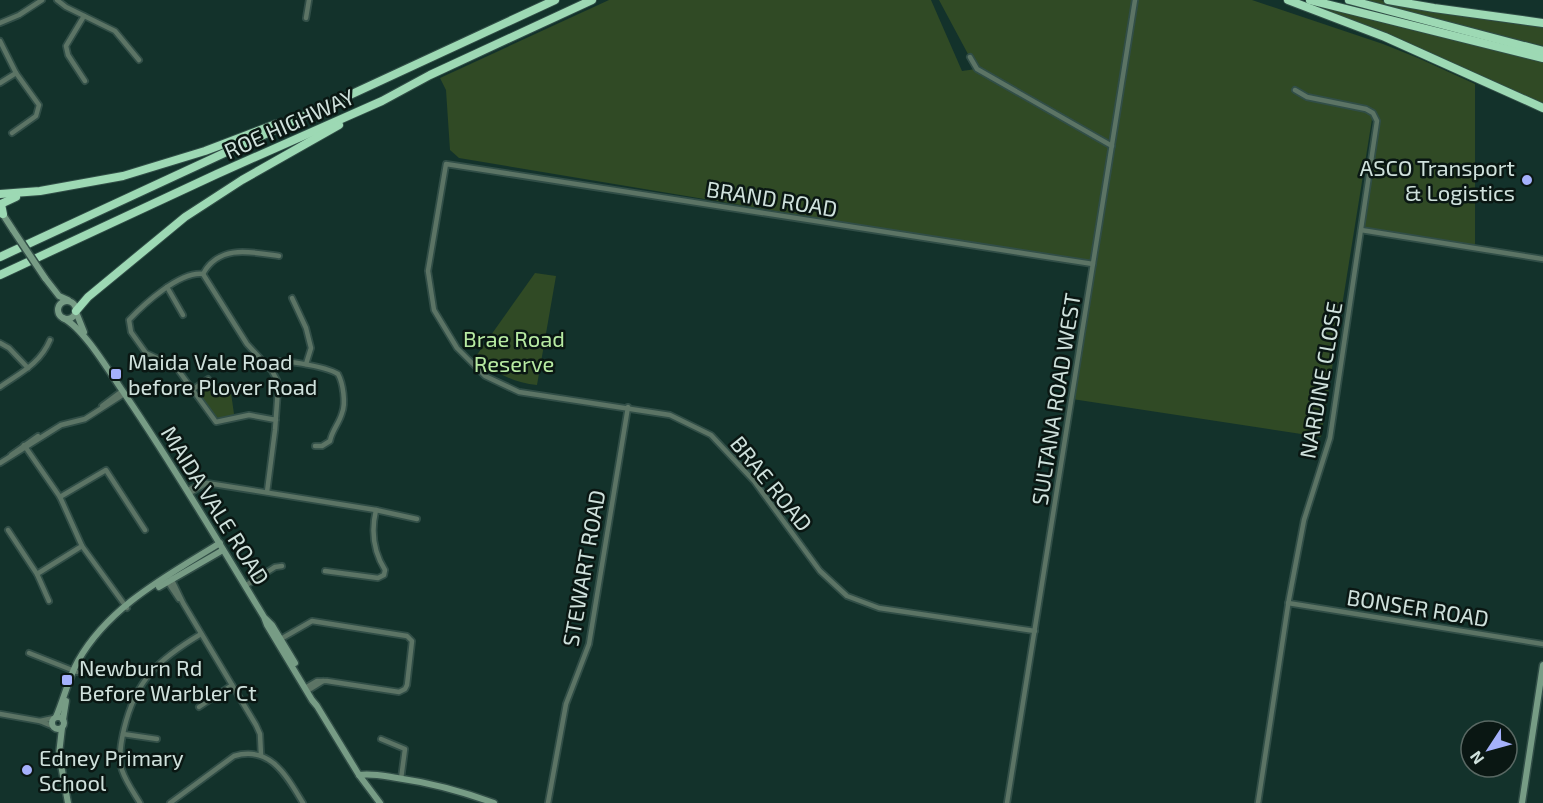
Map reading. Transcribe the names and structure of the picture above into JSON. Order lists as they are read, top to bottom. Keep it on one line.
{"streets":{"highway":["ROE HIGHWAY"],"main road":["MAIDA VALE ROAD"],"street":["BRAND ROAD","NARDINE CLOSE","SULTANA ROAD WEST","BRAE ROAD","STEWART ROAD","BONSER ROAD"]},"crossings":[["BRAND ROAD","SULTANA ROAD WEST"],["BRAND ROAD","BRAE ROAD"],["NARDINE CLOSE","BONSER ROAD"],["SULTANA ROAD WEST","BRAE ROAD"],["BRAE ROAD","STEWART ROAD"]],"parks":["Brae Road Reserve"],"places":{"other":["ASCO Transport & Logistics","Edney Primary School"],"transit":["Maida Vale Road before Plover Road","Newburn Rd Before Warbler Ct"]},"north":"bottom left"}
